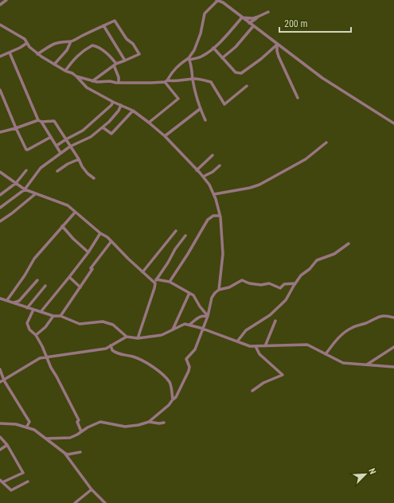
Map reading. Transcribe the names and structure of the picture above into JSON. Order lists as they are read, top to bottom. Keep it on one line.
{"scale_bar":"200 m","north":"top right"}
